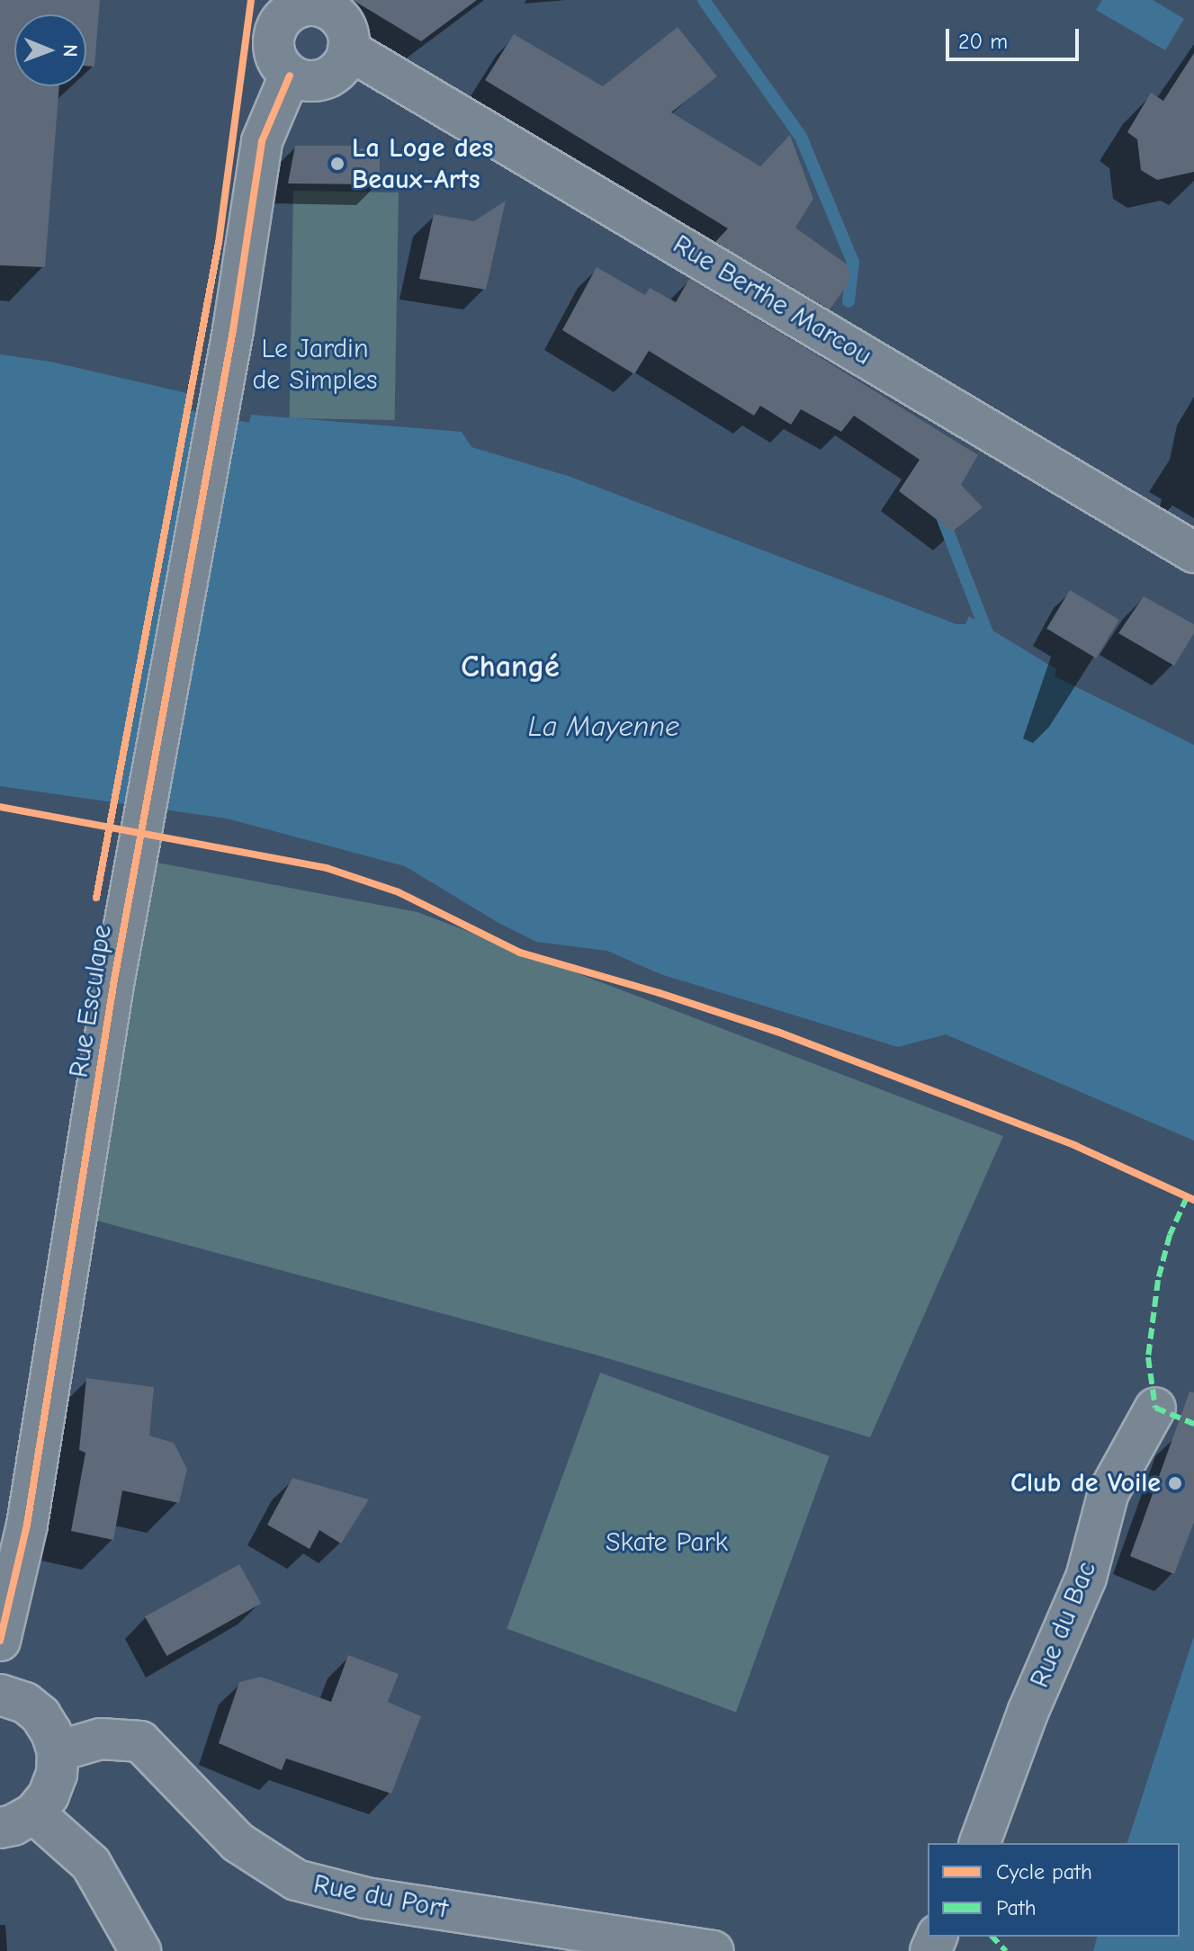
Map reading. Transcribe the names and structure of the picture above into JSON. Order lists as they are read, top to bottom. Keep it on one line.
{"streets":{"street":["Rue Berthe Marcou","Rue Esculape","Rue du Bac","Rue du Port"]},"crossings":[["Rue Berthe Marcou","Rue Esculape"]],"districts":["Changé"],"water":["La Mayenne"],"parks":["Le Jardin de Simples","Skate Park"],"places":["La Loge des Beaux-Arts","Club de Voile"],"legend":["Cycle path","Path"],"scale_bar":"20 m","north":"right"}
